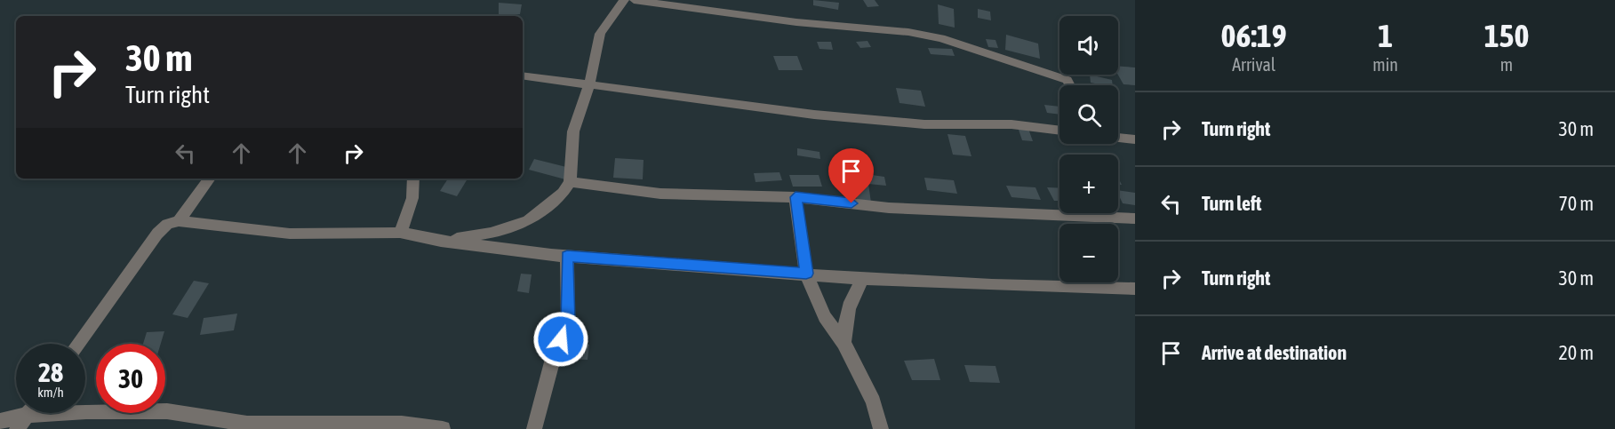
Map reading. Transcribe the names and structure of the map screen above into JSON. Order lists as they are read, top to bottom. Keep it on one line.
{"page":{"eta":["06:19","Arrival","1","min","150","m"],"map_buttons":["+","−"],"turn":["30 m","Turn right"],"list":[{"name":"Turn right","value":"30 m"},{"name":"Turn left","value":"70 m"},{"name":"Turn right","value":"30 m"},{"name":"Arrive at destination","value":"20 m"}],"speed":"28 km/h","limit":"30"}}
